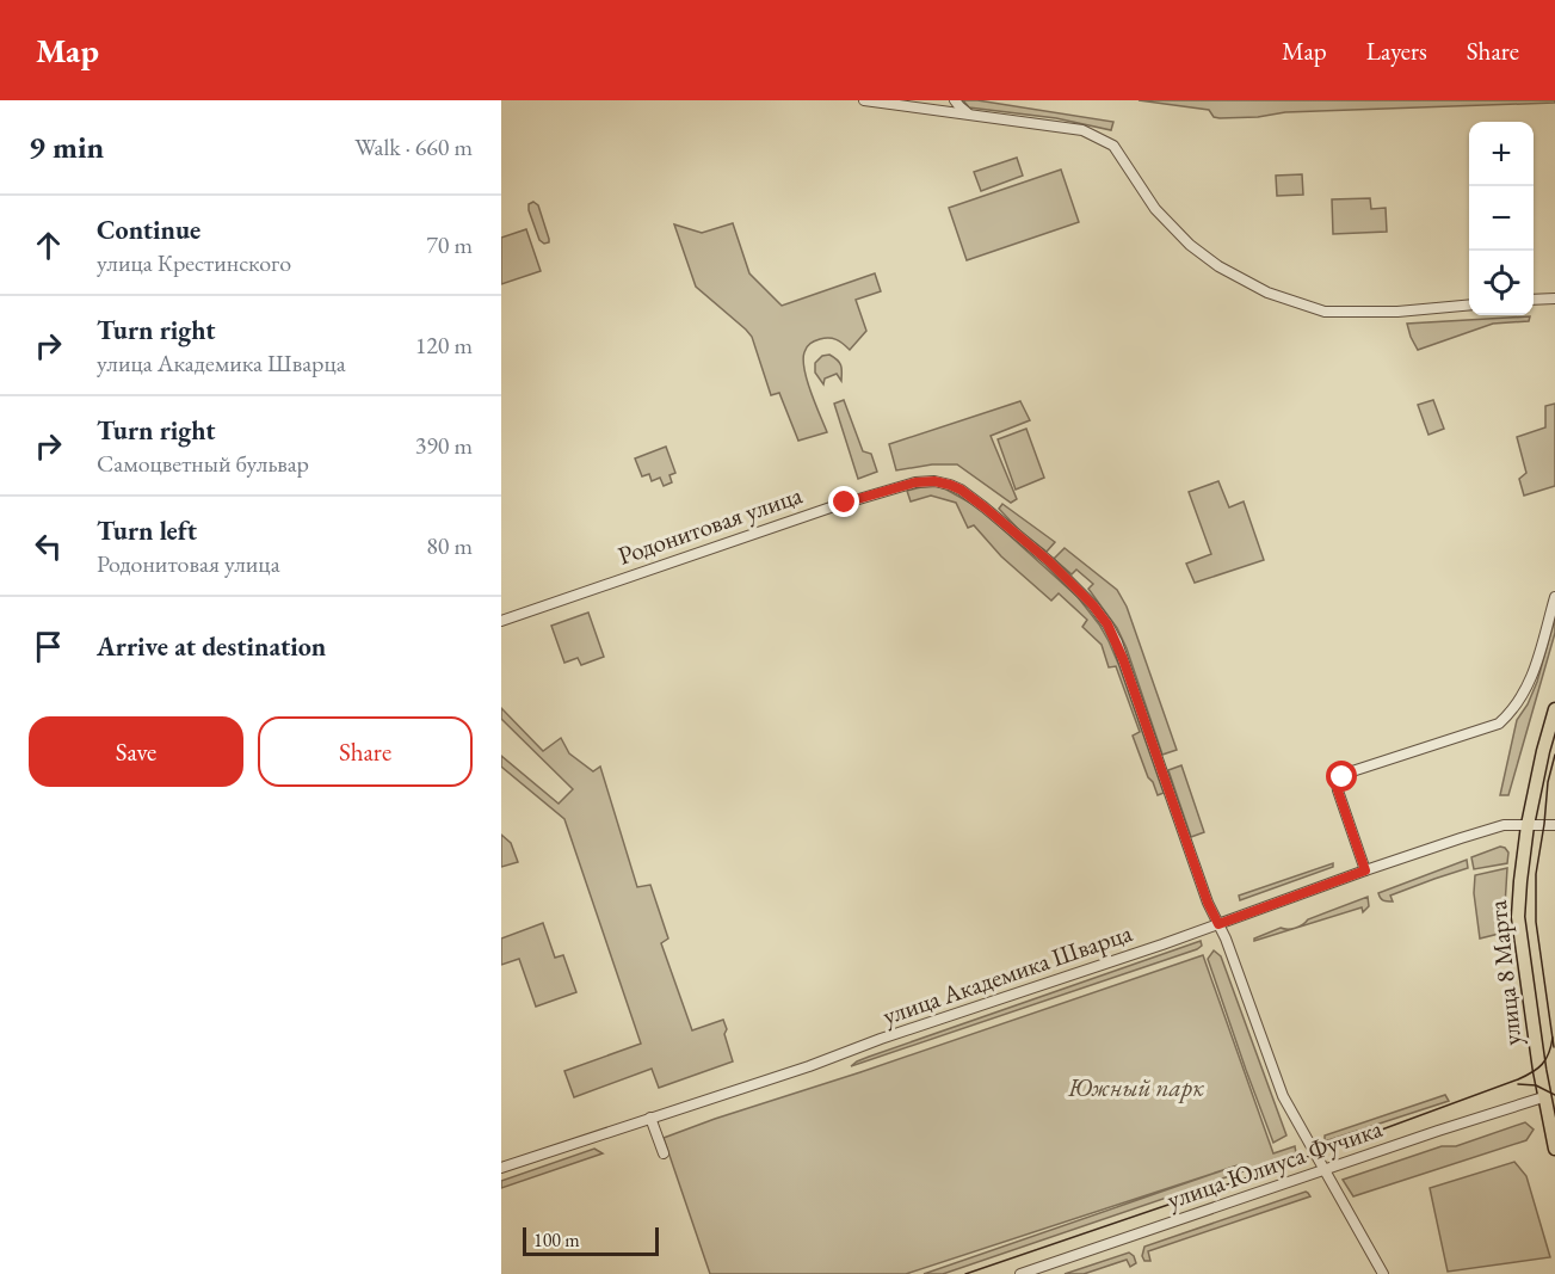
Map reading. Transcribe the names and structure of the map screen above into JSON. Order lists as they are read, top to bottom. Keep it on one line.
{"streets":{"main road":["улица 8 Марта"],"street":["Родонитовая улица","улица Академика Шварца","улица Юлиуса Фучика"]},"crossings":[["Родонитовая улица","улица Академика Шварца"],["улица 8 Марта","улица Академика Шварца"],["улица 8 Марта","улица Юлиуса Фучика"]],"parks":["Южный парк"],"scale_bar":"100 m","page":{"header":"Map","nav":["Map","Layers","Share"],"heading":["9 min","Walk · 660 m"],"map_buttons":["+","−"],"list":[["Continue","улица Крестинского","70 m"],["Turn right","улица Академика Шварца","120 m"],["Turn right","Самоцветный бульвар","390 m"],["Turn left","Родонитовая улица","80 m"],"Arrive at destination"],"buttons":["Save","Share"],"scale":"100 m"}}
